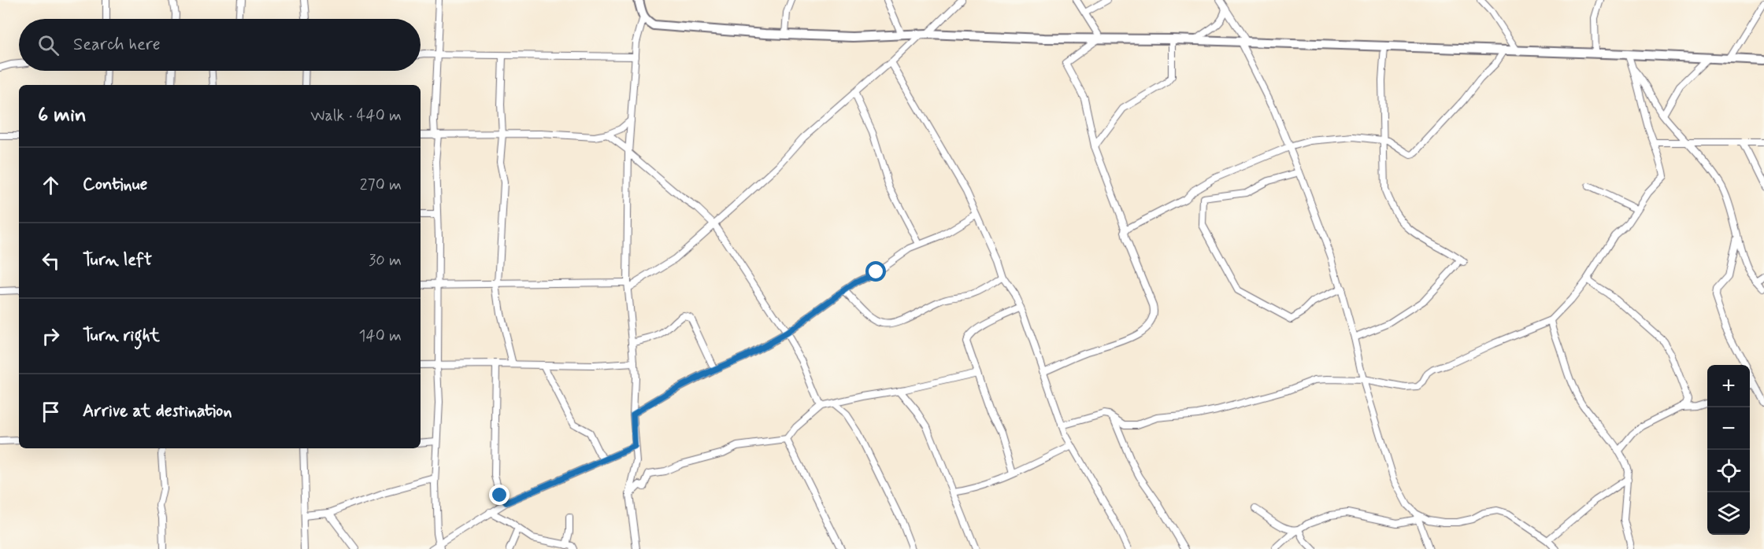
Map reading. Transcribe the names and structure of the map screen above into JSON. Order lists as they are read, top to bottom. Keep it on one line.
{"page":{"search":"Search here","heading":["6 min","Walk · 440 m"],"list":[["Continue","270 m"],["Turn left","30 m"],["Turn right","140 m"],"Arrive at destination"],"map_buttons":["+","−"]}}
